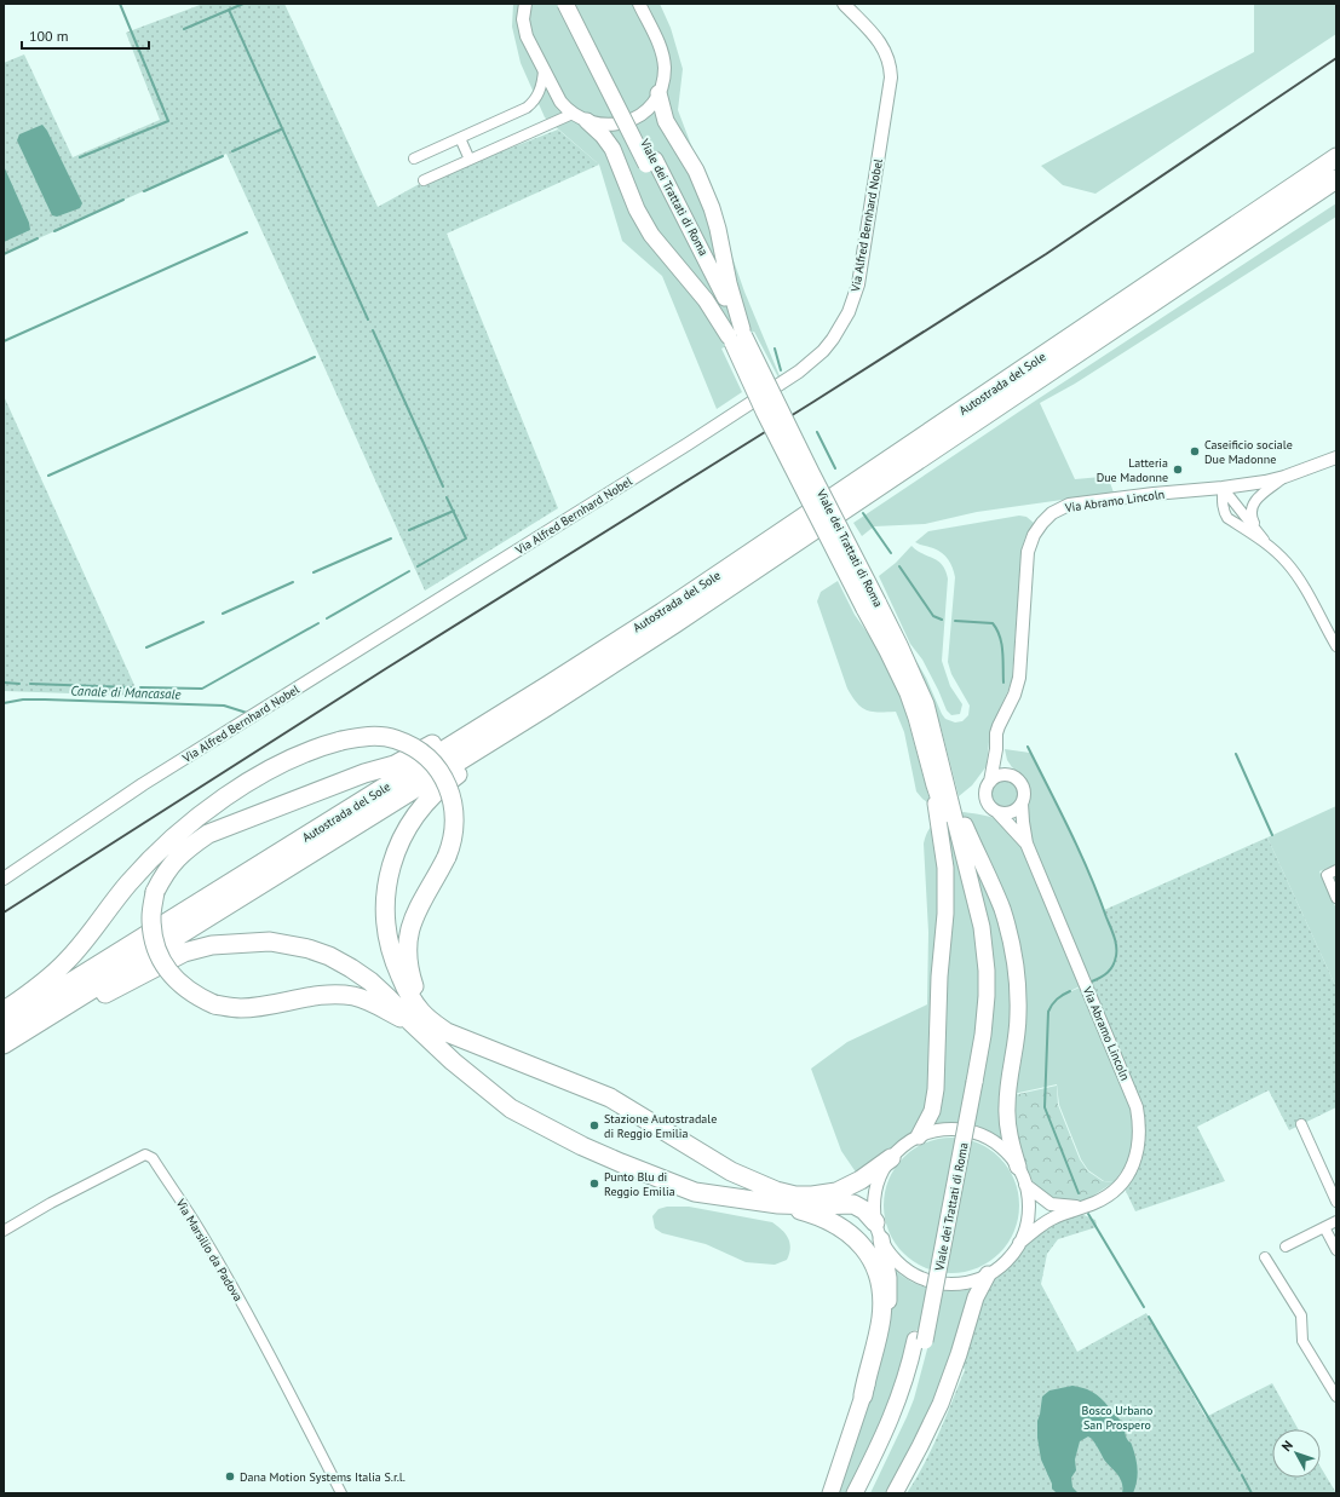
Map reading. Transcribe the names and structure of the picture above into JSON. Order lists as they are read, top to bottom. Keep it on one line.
{"streets":{"highway":["Viale dei Trattati di Roma","Autostrada del Sole"],"street":["Via Alfred Bernhard Nobel","Via Abramo Lincoln","Via Marsilio da Padova"]},"crossings":[["Viale dei Trattati di Roma","Via Abramo Lincoln"]],"water":["Canale di Mancasale"],"parks":["Bosco Urbano San Prospero"],"places":["Caseificio sociale Due Madonne","Latteria Due Madonne","Stazione Autostradale di Reggio Emilia","Punto Blu di Reggio Emilia","Dana Motion Systems Italia S.r.l."],"scale_bar":"100 m","north":"top left"}
